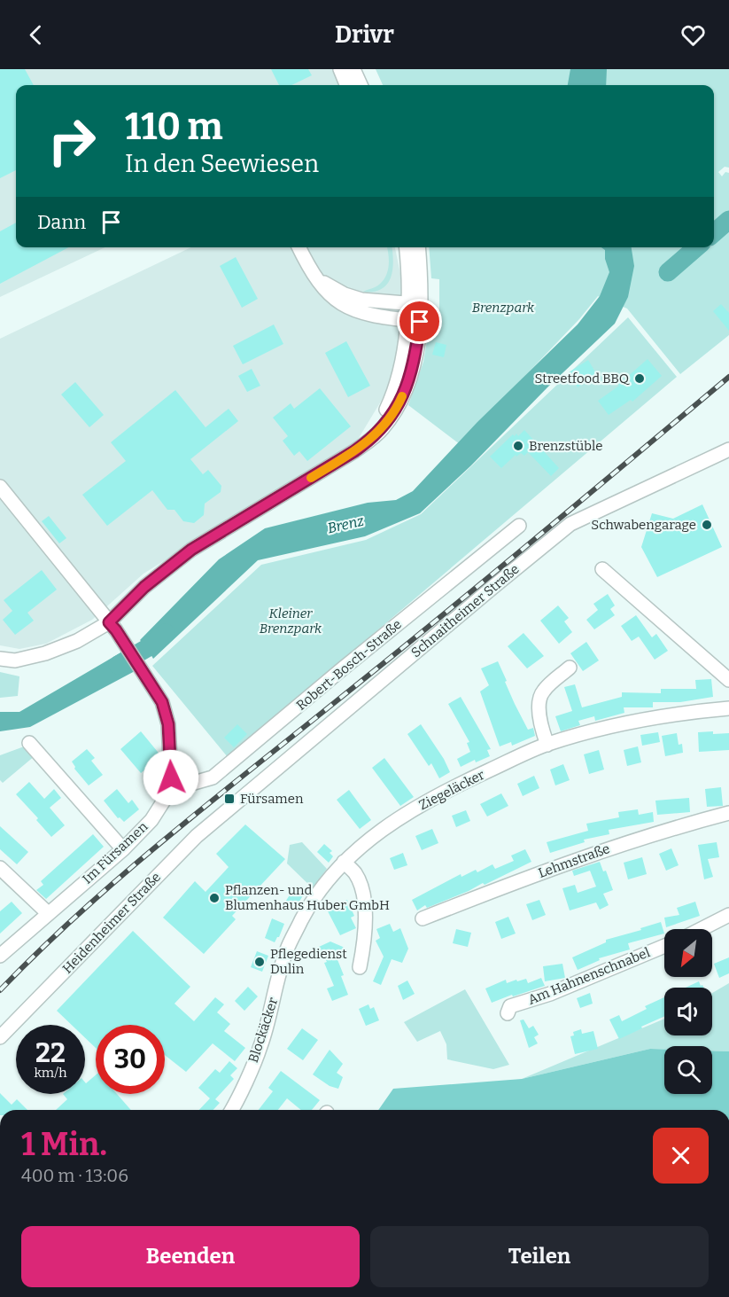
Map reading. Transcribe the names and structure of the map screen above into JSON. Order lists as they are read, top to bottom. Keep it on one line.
{"streets":{"street":["Schnaitheimer Straße","Robert-Bosch-Straße","Ziegeläcker","Im Fürsamen","Lehmstraße","Heidenheimer Straße","Am Hahnenschnabel","Blockäcker"]},"crossings":[["Schnaitheimer Straße","Heidenheimer Straße"],["Robert-Bosch-Straße","Im Fürsamen"],["Ziegeläcker","Blockäcker"]],"water":["Brenz"],"parks":["Brenzpark","Kleiner Brenzpark"],"places":{"other":["Streetfood BBQ","Brenzstüble","Schwabengarage","Pflanzen- und Blumenhaus Huber GmbH","Pflegedienst Dulin"],"transit":["Fürsamen"]},"north":"bottom left","page":{"header":"Drivr","turn":["110 m","In den Seewiesen"],"then":"Dann","speed":"22 km/h","limit":"30","heading":["1 Min.","400 m · 13:06"],"buttons":["Beenden","Teilen"]}}
